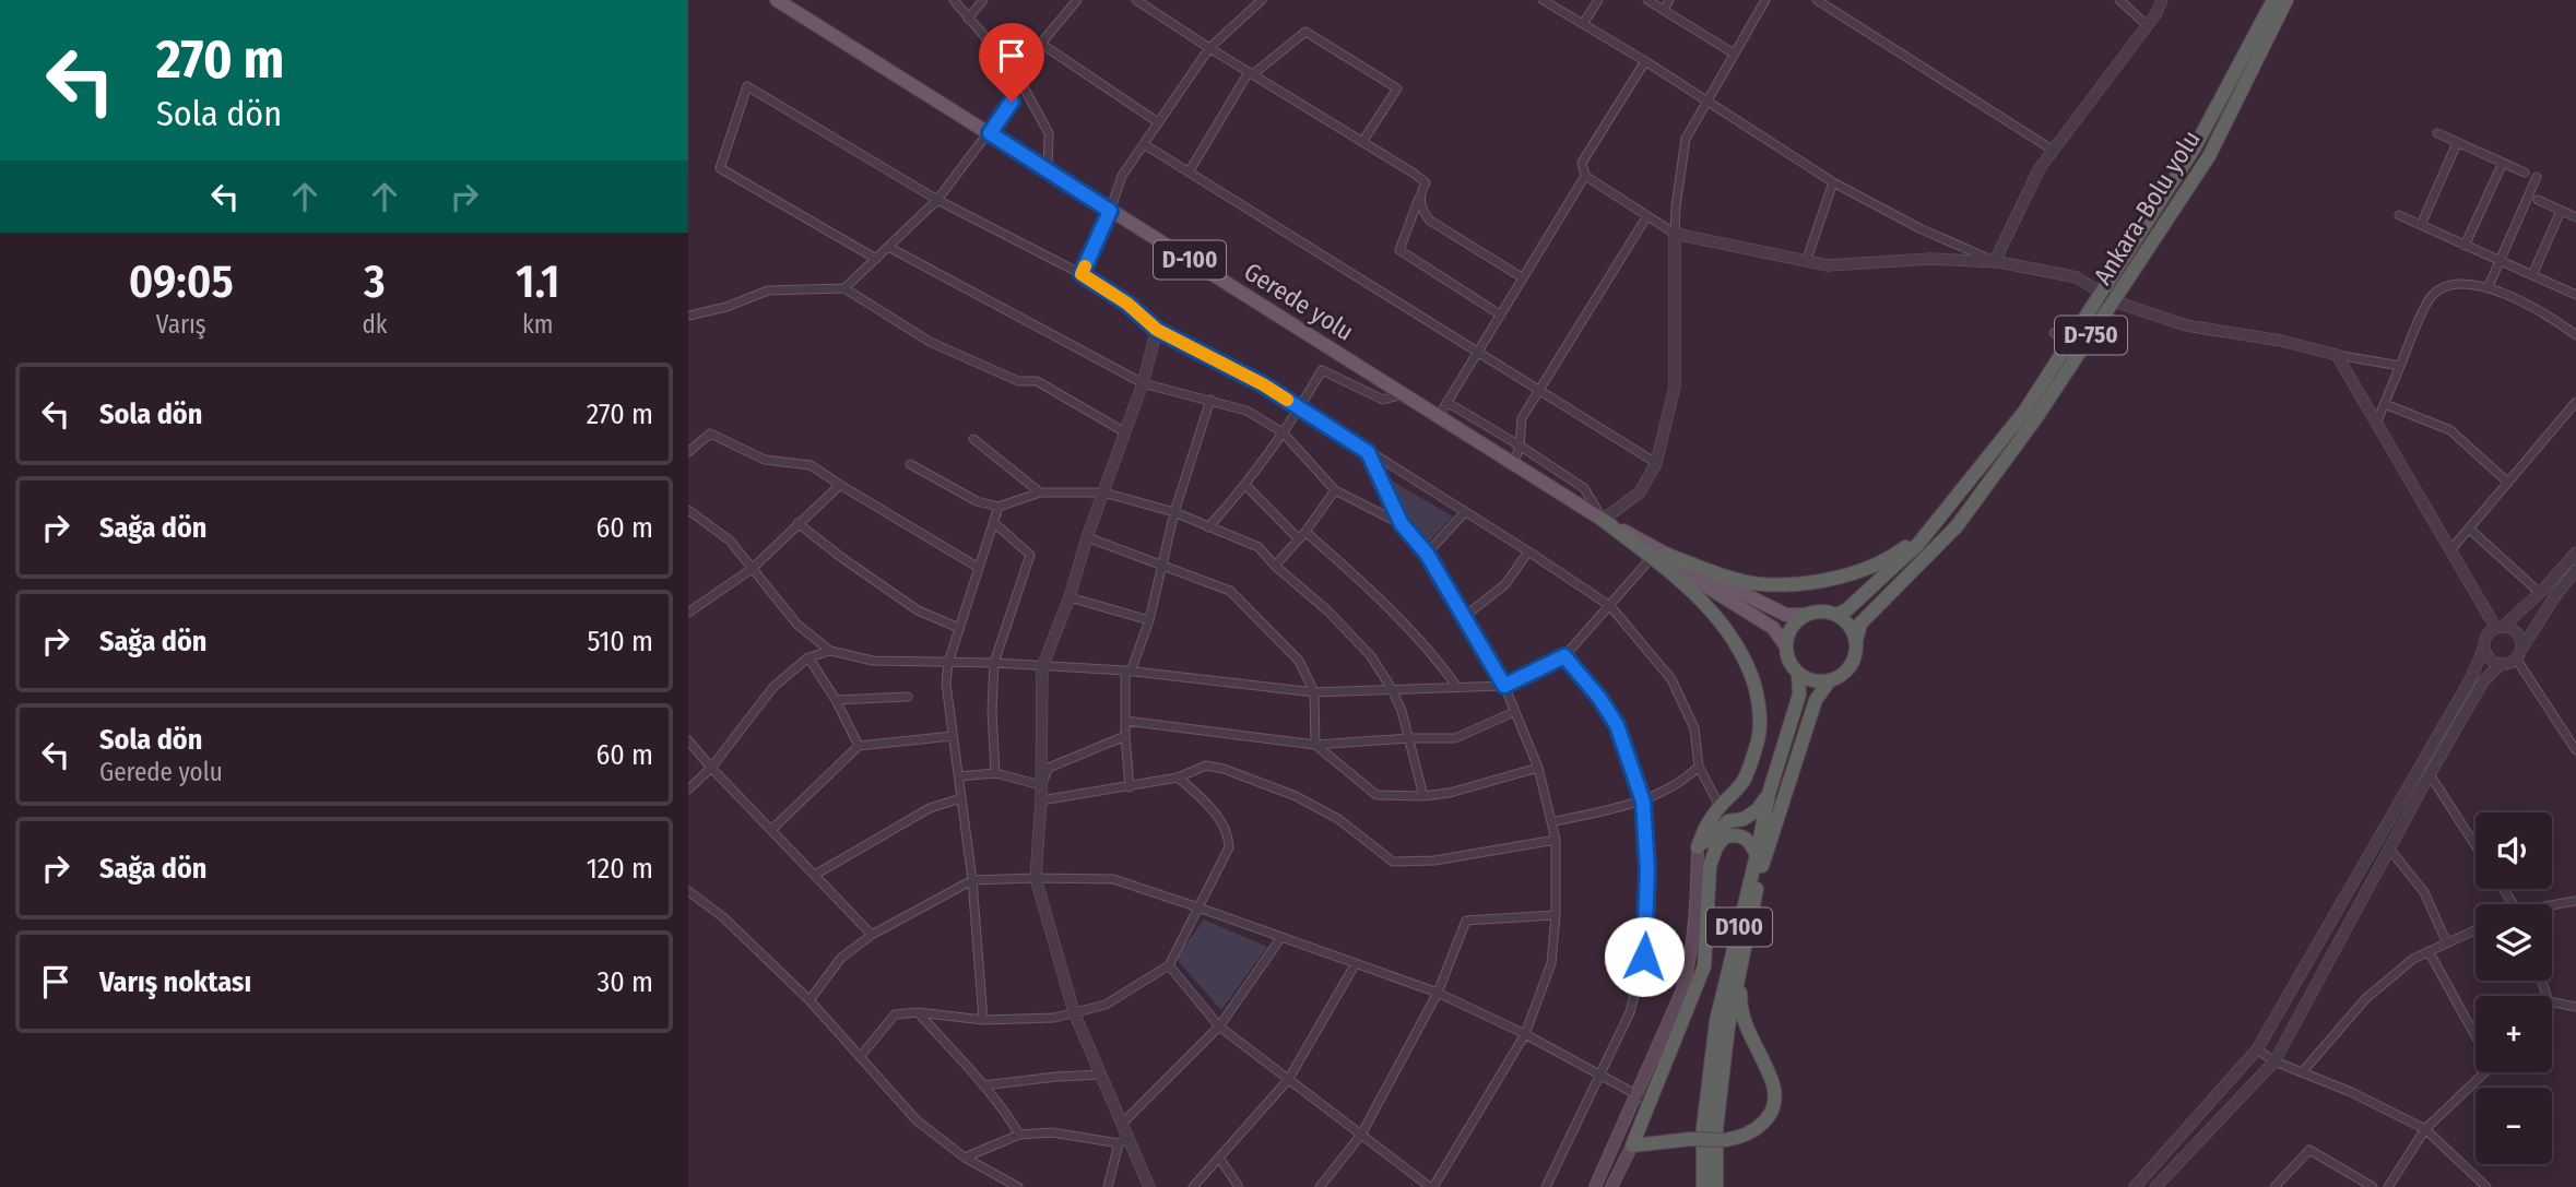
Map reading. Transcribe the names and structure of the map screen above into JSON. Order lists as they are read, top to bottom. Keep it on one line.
{"streets":{"highway":["Ankara-Bolu yolu","D-750","D100"],"main road":["D-100","Gerede yolu"]},"crossings":[["Ankara-Bolu yolu","D100"]],"page":{"turn":["270 m","Sola dön"],"eta":["09:05","Varış","3","dk","1.1","km"],"list":[{"name":"Sola dön","value":"270 m"},{"name":"Sağa dön","value":"60 m"},{"name":"Sağa dön","value":"510 m"},{"name":"Sola dön","note":"Gerede yolu","value":"60 m"},{"name":"Sağa dön","value":"120 m"},{"name":"Varış noktası","value":"30 m"}],"map_buttons":["+","−"]}}
